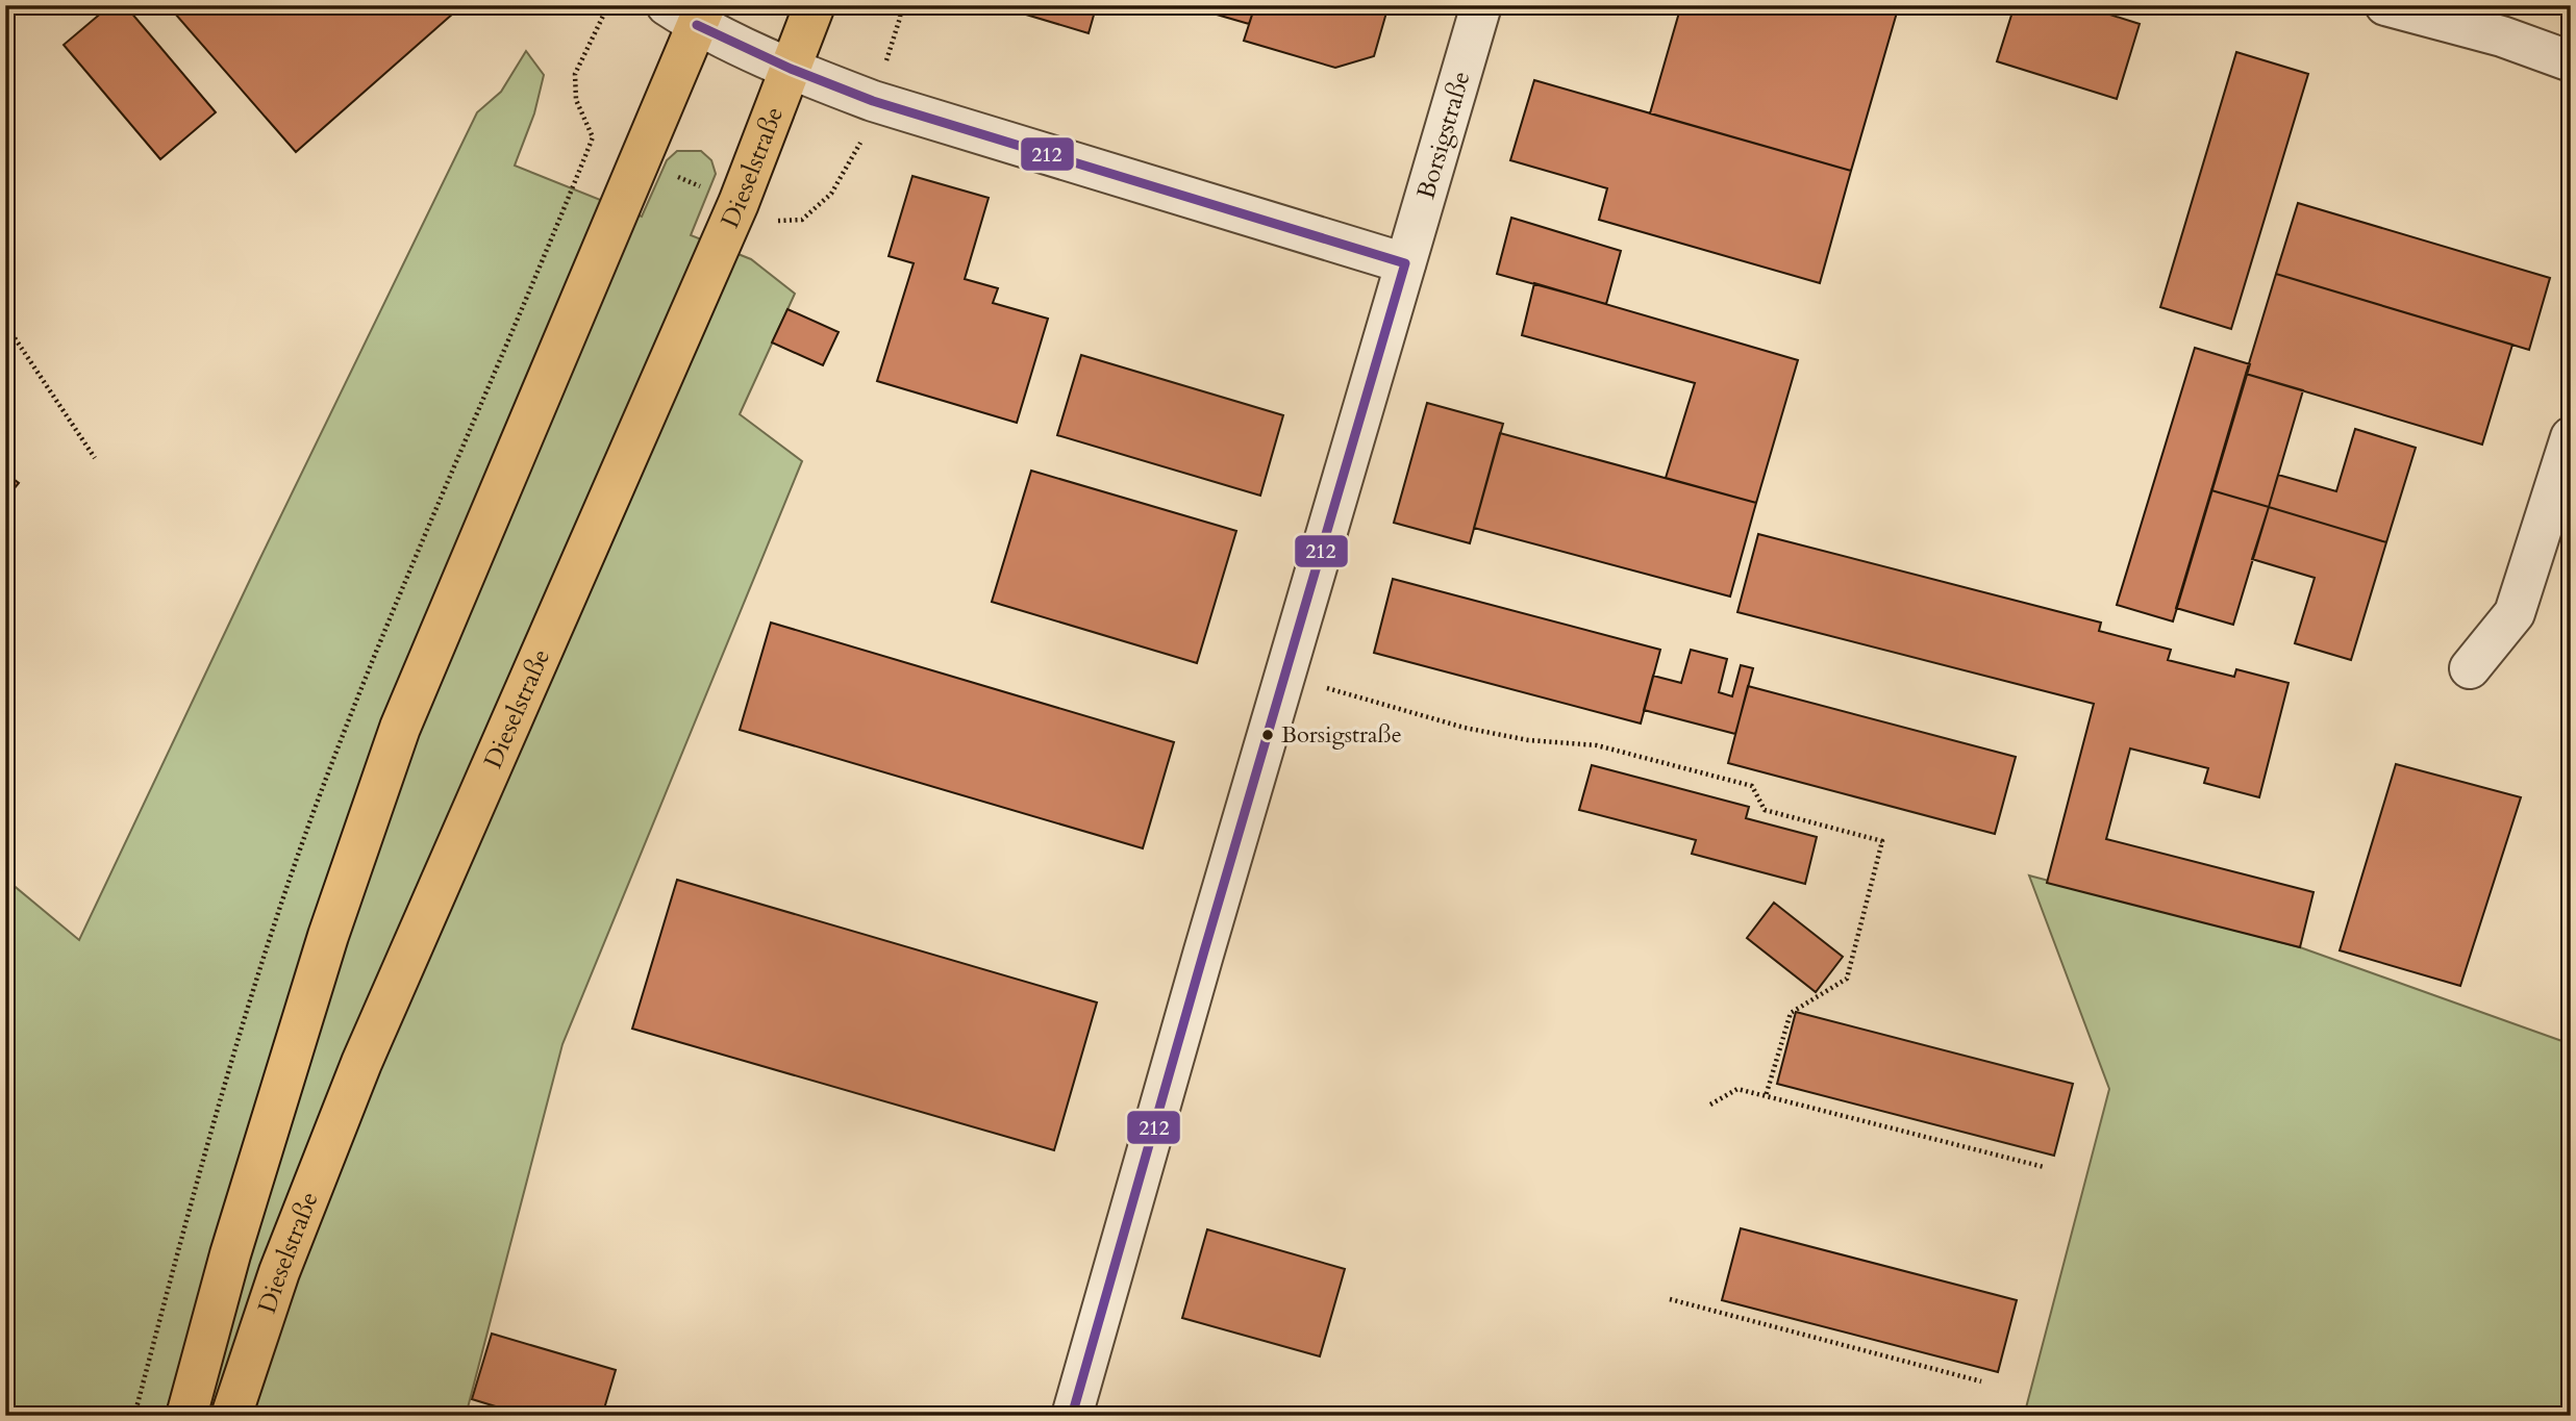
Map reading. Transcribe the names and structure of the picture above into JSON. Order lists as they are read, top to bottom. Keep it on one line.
{"streets":{"main road":["Dieselstraße"],"street":["Borsigstraße"]},"places":["Borsigstraße"],"lines":["transit line 212"]}
